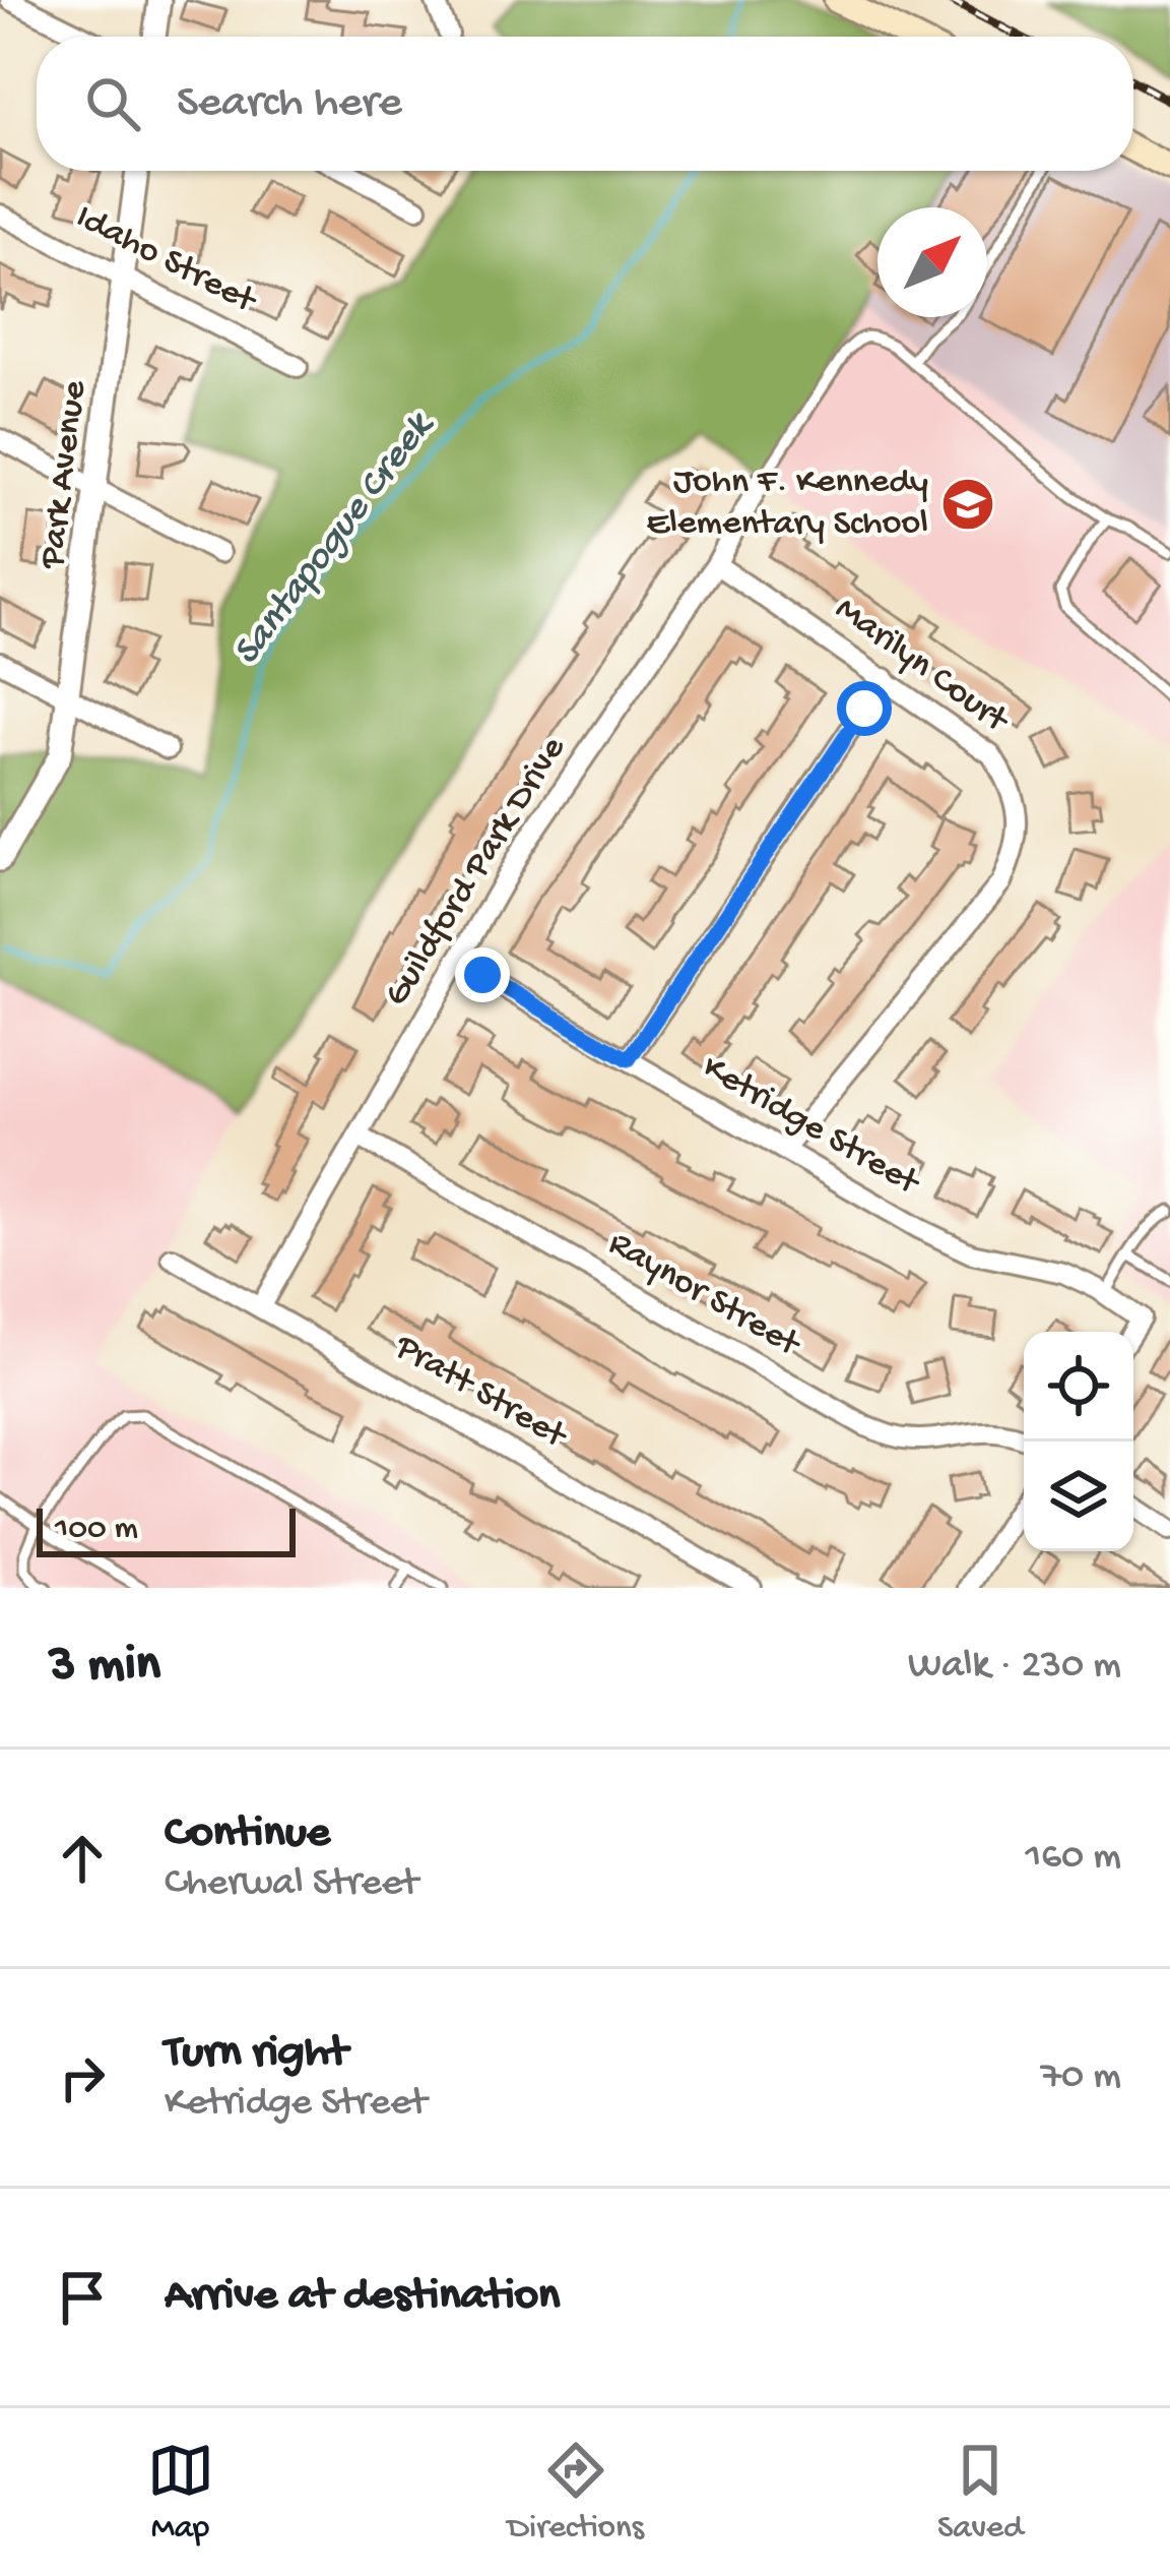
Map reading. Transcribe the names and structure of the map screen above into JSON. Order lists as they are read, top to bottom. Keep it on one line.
{"streets":{"street":["Idaho Street","Park Avenue","Marilyn Court","Guildford Park Drive","Ketridge Street","Raynor Street","Pratt Street"]},"crossings":[["Idaho Street","Park Avenue"],["Marilyn Court","Guildford Park Drive"],["Marilyn Court","Ketridge Street"],["Guildford Park Drive","Ketridge Street"],["Guildford Park Drive","Raynor Street"],["Guildford Park Drive","Pratt Street"]],"water":["Santapogue Creek"],"places":{"school or university":["John F. Kennedy Elementary School"]},"scale_bar":"100 m","north":"top right","page":{"search":"Search here","scale":"100 m","heading":["3 min","Walk · 230 m"],"list":[["Continue","Cherwal Street","160 m"],["Turn right","Ketridge Street","70 m"],"Arrive at destination"],"nav":["Map","Directions","Saved"]}}
